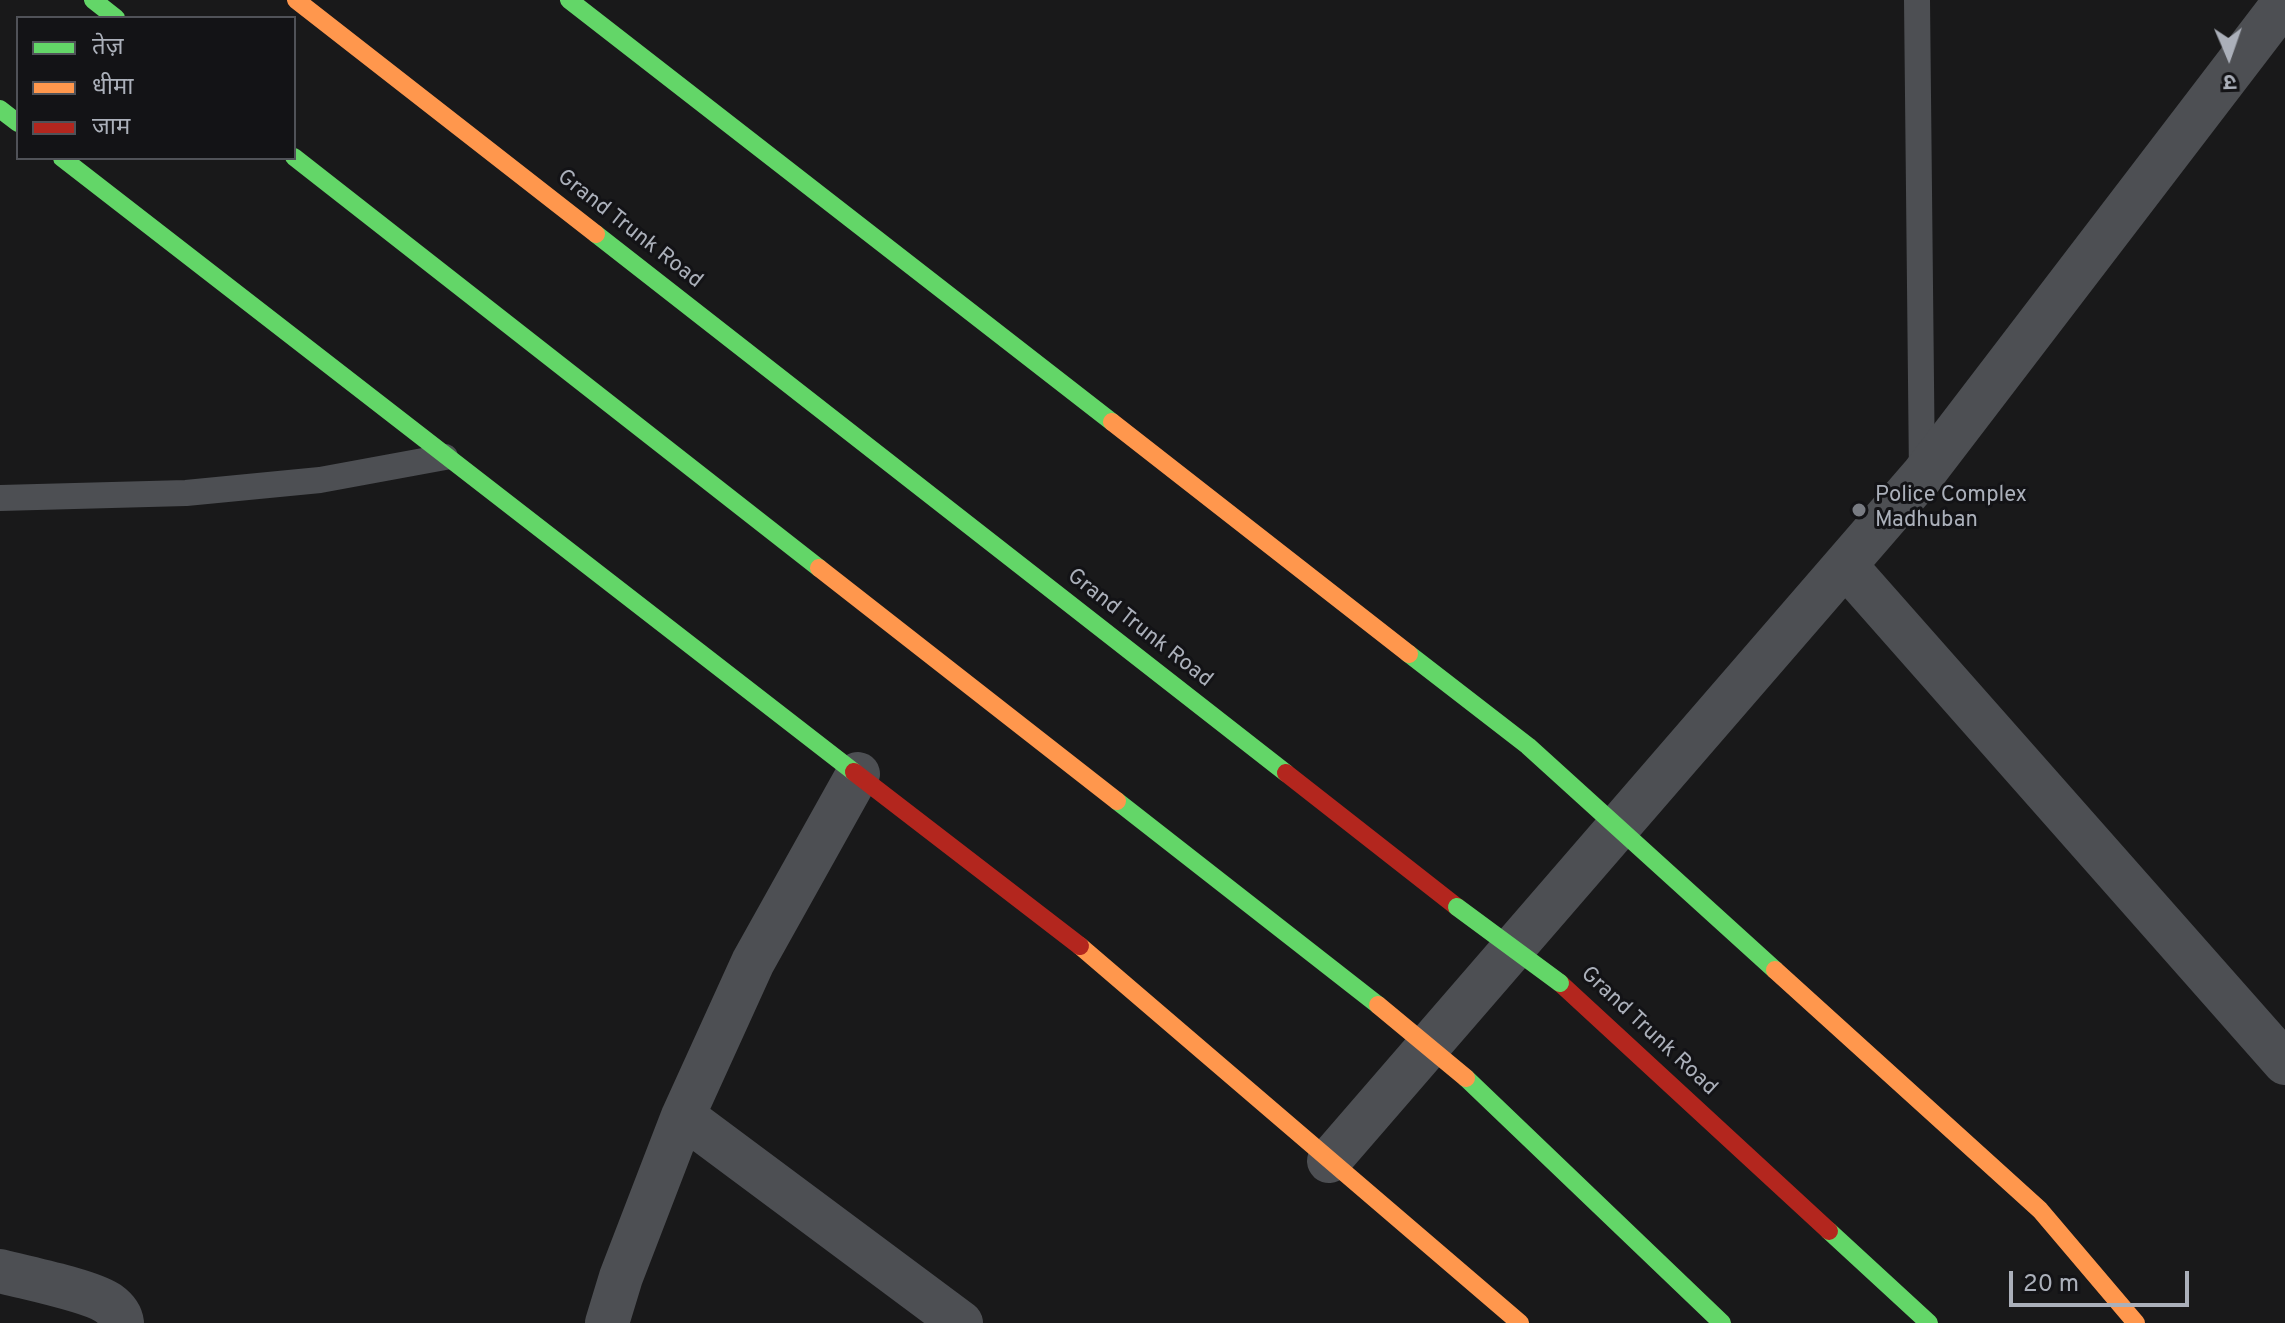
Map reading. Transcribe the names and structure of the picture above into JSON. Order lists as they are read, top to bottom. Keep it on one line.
{"streets":{"main road":["Grand Trunk Road"]},"places":["Police Complex Madhuban"],"legend":["तेज़","धीमा","जाम"],"scale_bar":"20 m","north":"bottom"}
